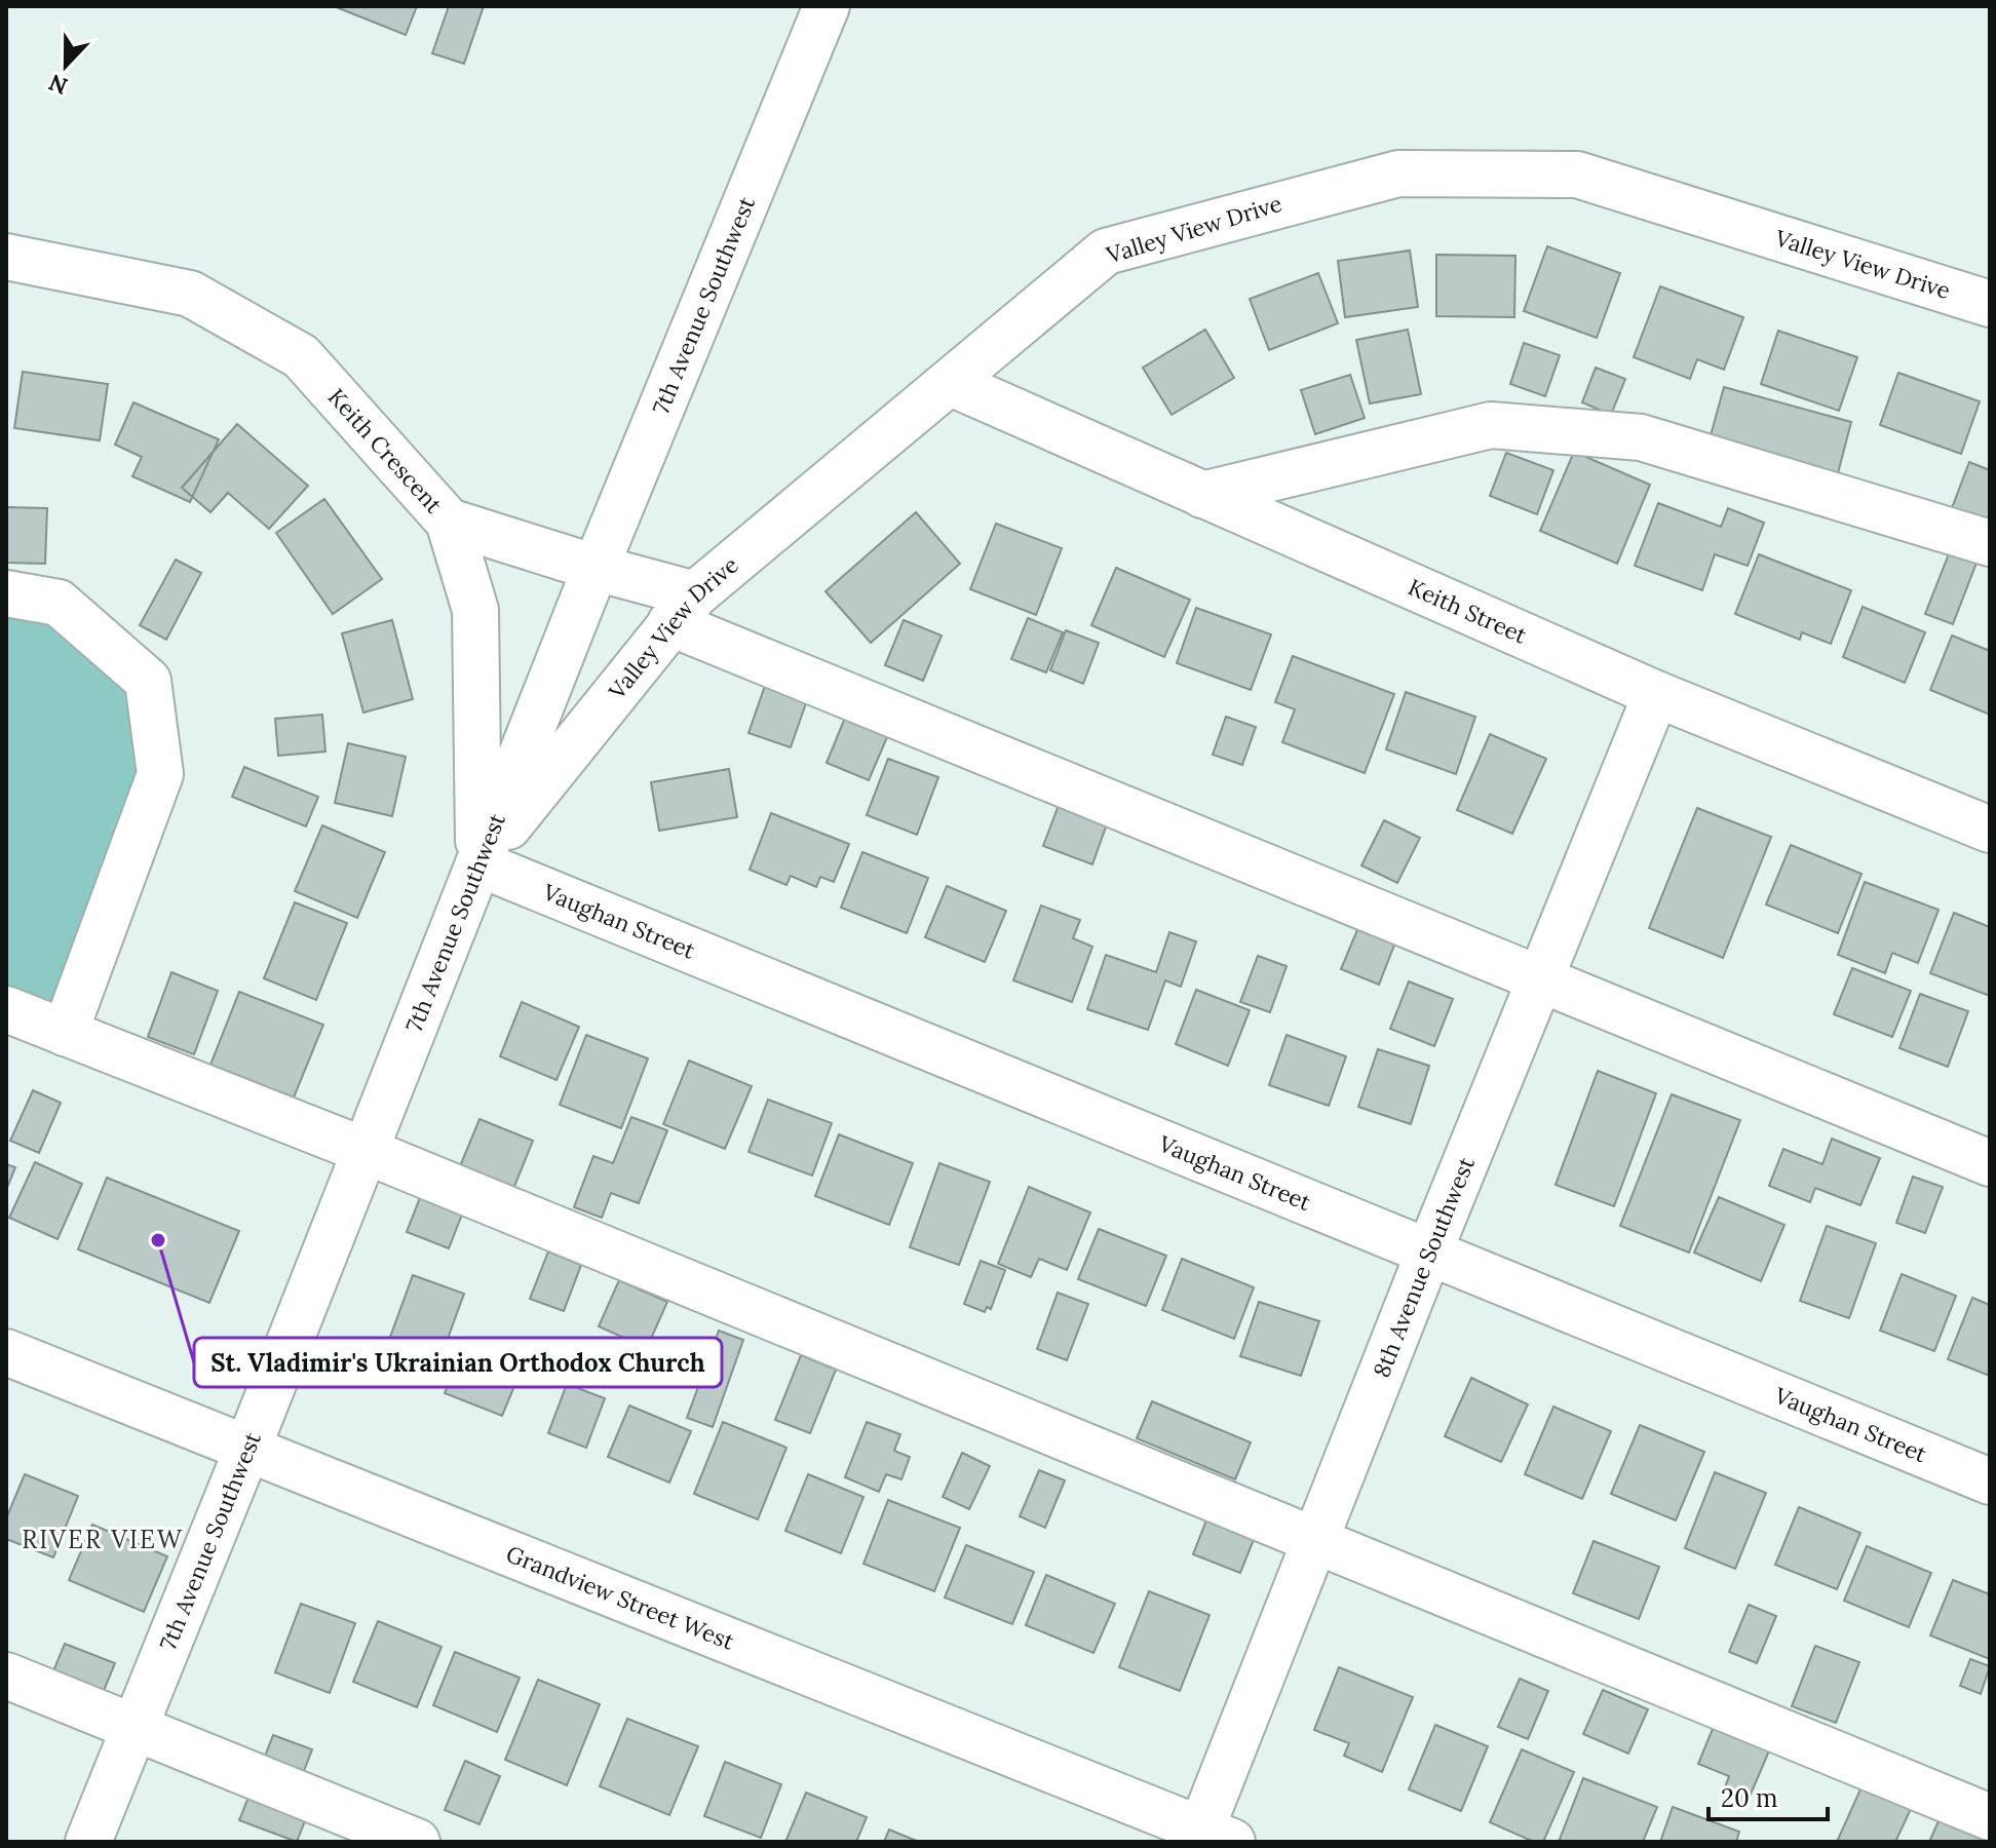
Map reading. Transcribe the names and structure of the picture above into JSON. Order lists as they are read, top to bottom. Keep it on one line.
{"streets":{"street":["Valley View Drive","7th Avenue Southwest","Keith Crescent","Keith Street","Vaughan Street","8th Avenue Southwest","Grandview Street West"]},"crossings":[["Valley View Drive","7th Avenue Southwest"],["Valley View Drive","Keith Crescent"],["Valley View Drive","Keith Street"],["Valley View Drive","Vaughan Street"],["7th Avenue Southwest","Keith Crescent"],["7th Avenue Southwest","Vaughan Street"],["7th Avenue Southwest","Grandview Street West"],["Keith Crescent","Vaughan Street"],["Keith Street","8th Avenue Southwest"],["Vaughan Street","8th Avenue Southwest"],["8th Avenue Southwest","Grandview Street West"]],"districts":["RIVER VIEW"],"places":["St. Vladimir's Ukrainian Orthodox Church"],"scale_bar":"20 m","north":"bottom"}
